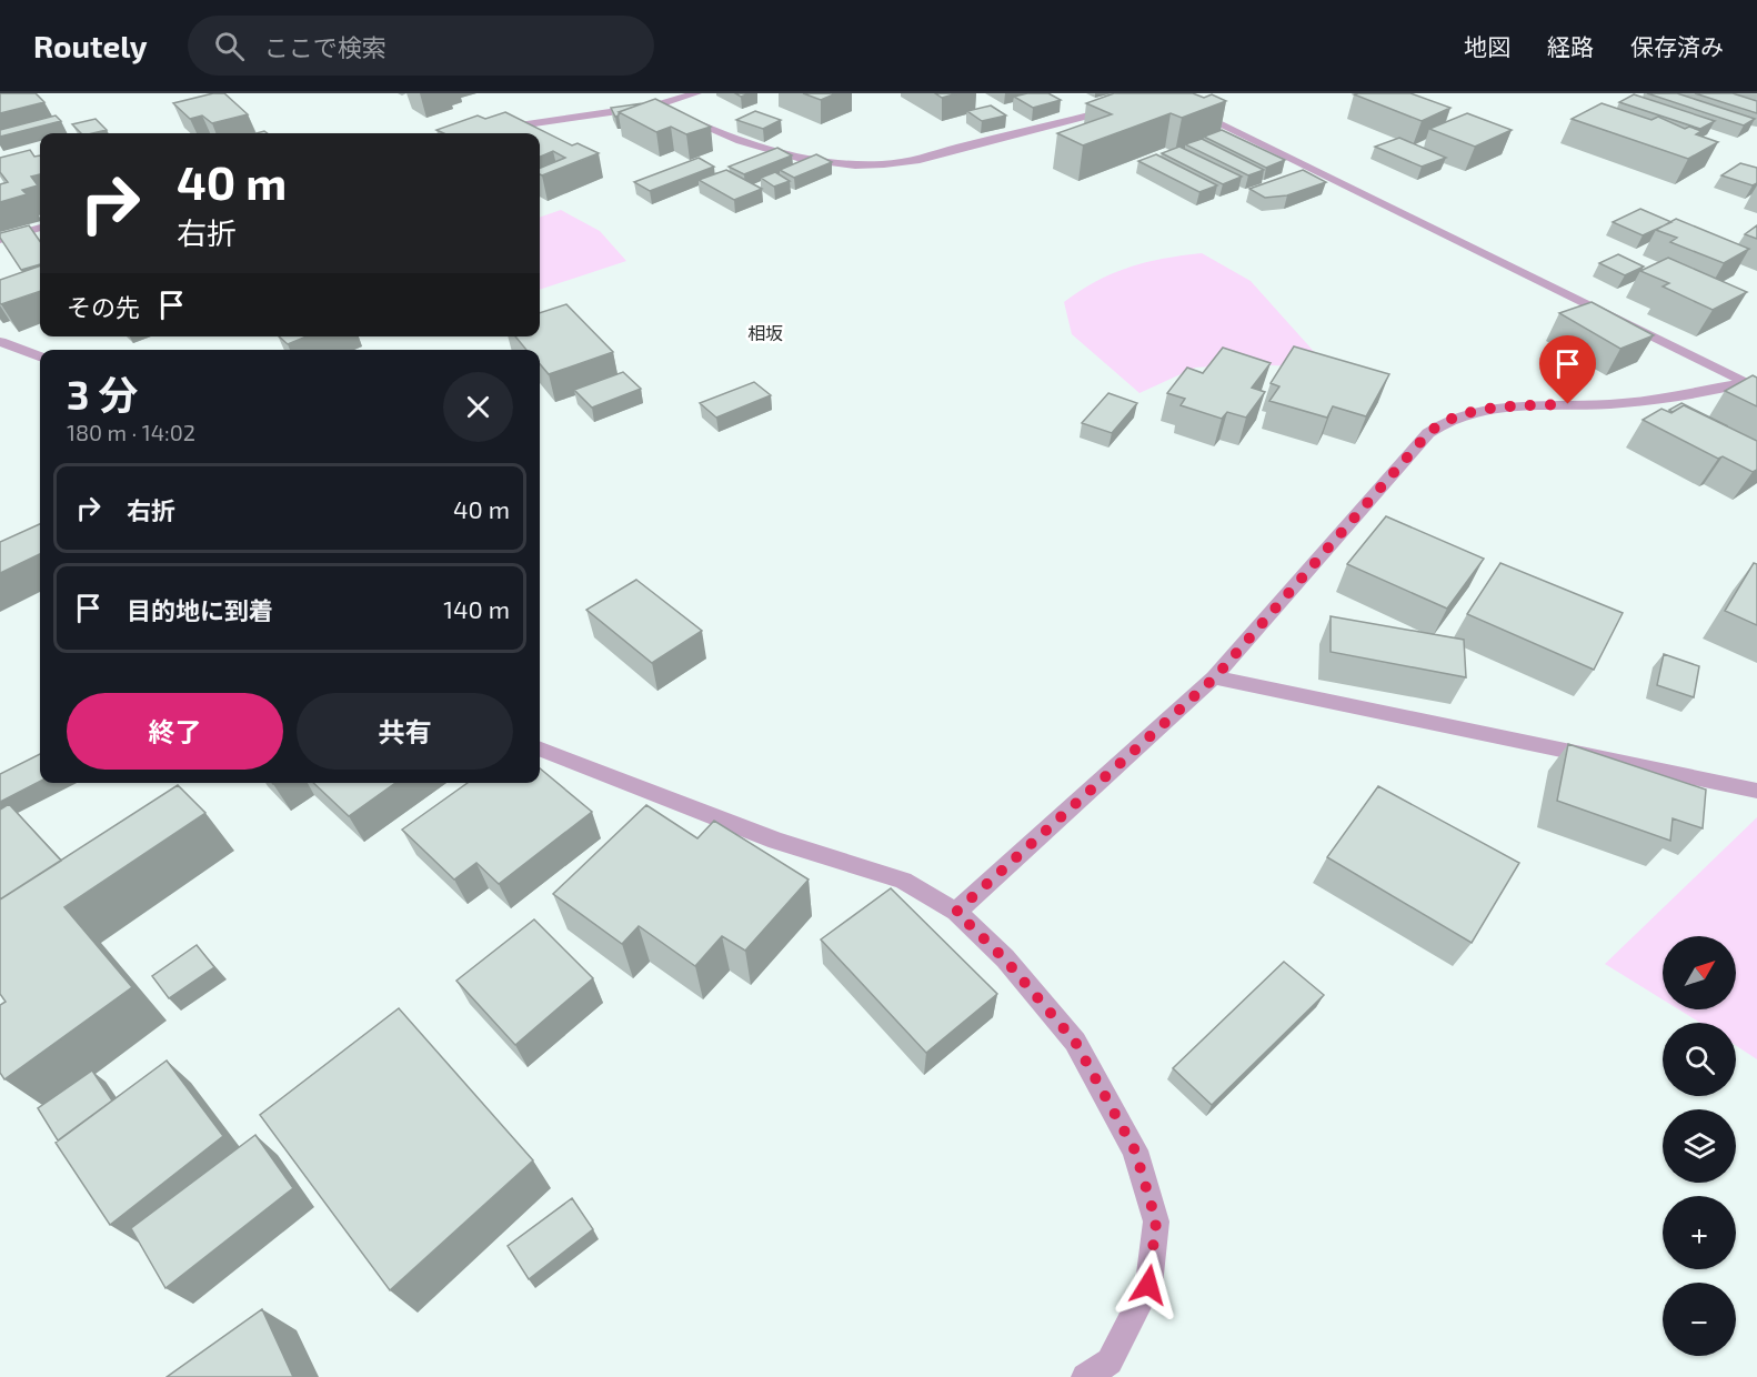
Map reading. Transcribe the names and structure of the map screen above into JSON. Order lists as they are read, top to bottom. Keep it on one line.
{"districts":["相坂"],"north":"top right","page":{"header":"Routely","search":"ここで検索","nav":["地図","経路","保存済み"],"turn":["40 m","右折"],"then":"その先","heading":["3 分","180 m · 14:02"],"list":[{"name":"右折","value":"40 m"},{"name":"目的地に到着","value":"140 m"}],"buttons":["終了","共有"],"map_buttons":["+","−"]}}
